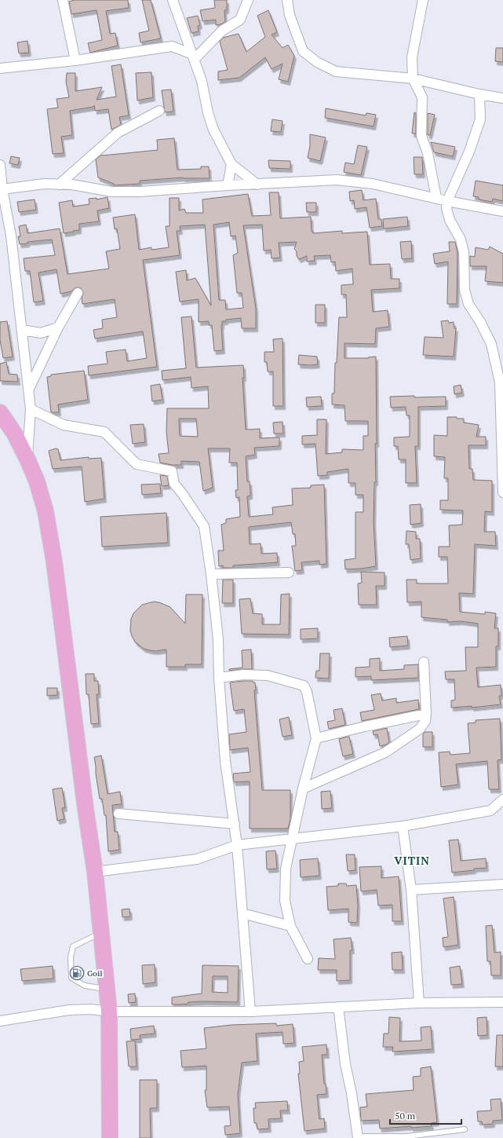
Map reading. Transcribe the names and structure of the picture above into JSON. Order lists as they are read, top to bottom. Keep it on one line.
{"districts":["VITIN"],"places":{"fuel station":["Goil"]},"scale_bar":"50 m"}
